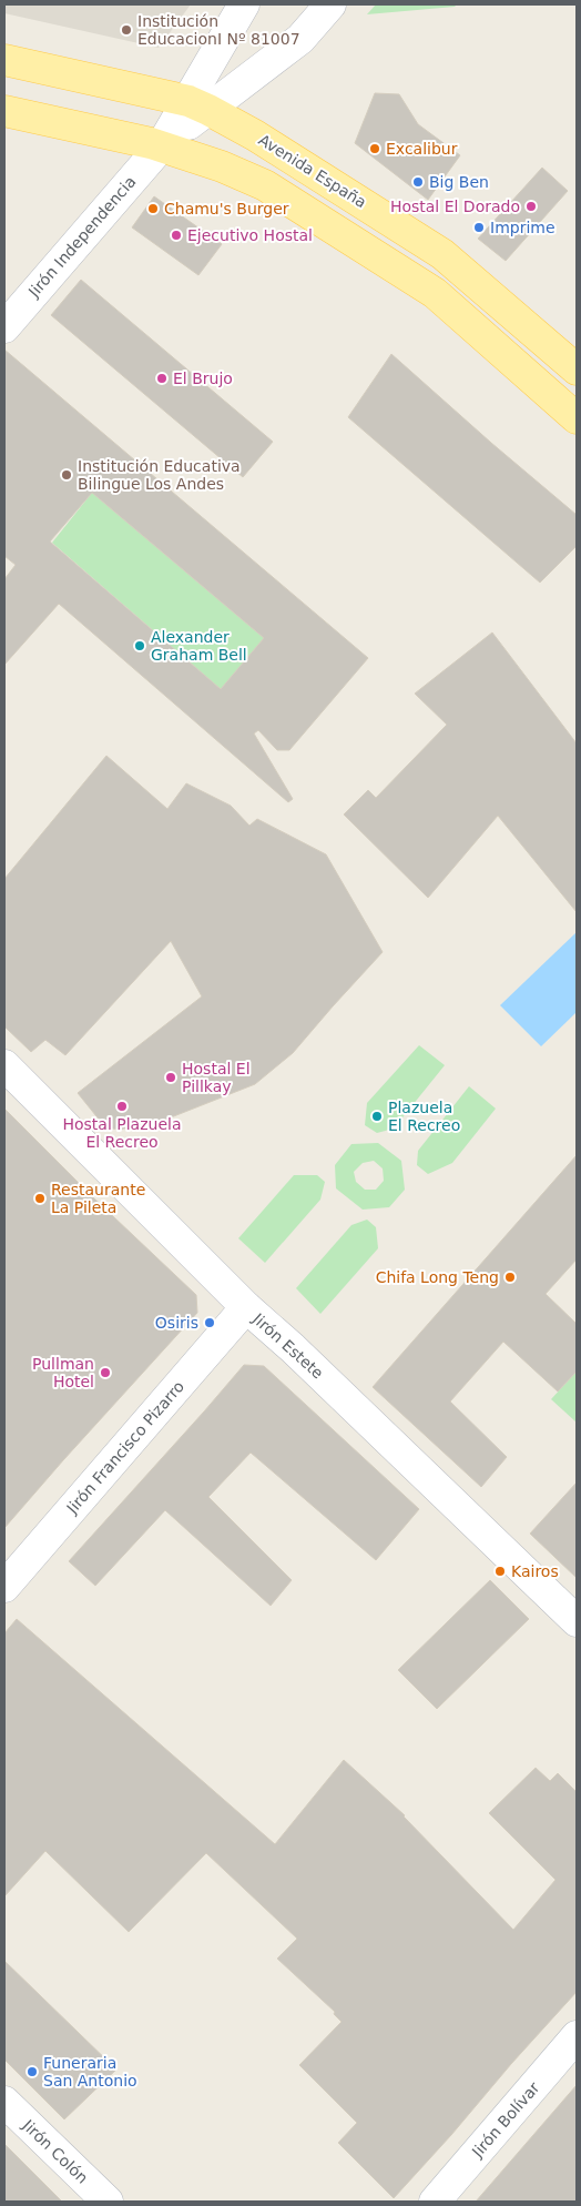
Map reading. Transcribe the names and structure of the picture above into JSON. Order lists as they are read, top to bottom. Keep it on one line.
{"streets":{"main road":["Avenida España"],"street":["Jirón Independencia","Jirón Estete","Jirón Francisco Pizarro","Jirón Bolívar","Jirón Colón"]},"crossings":[["Avenida España","Jirón Independencia"],["Jirón Estete","Jirón Francisco Pizarro"]],"places":["Institución EducacionI Nº 81007","Excalibur","Big Ben","Hostal El Dorado","Chamu's Burger","Imprime","Ejecutivo Hostal","El Brujo","Institución Educativa Bilingue Los Andes","Alexander Graham Bell","Hostal El Pillkay","Hostal Plazuela El Recreo","Plazuela El Recreo","Restaurante La Pileta","Chifa Long Teng","Osiris","Pullman Hotel","Kairos","Funeraria San Antonio"]}
